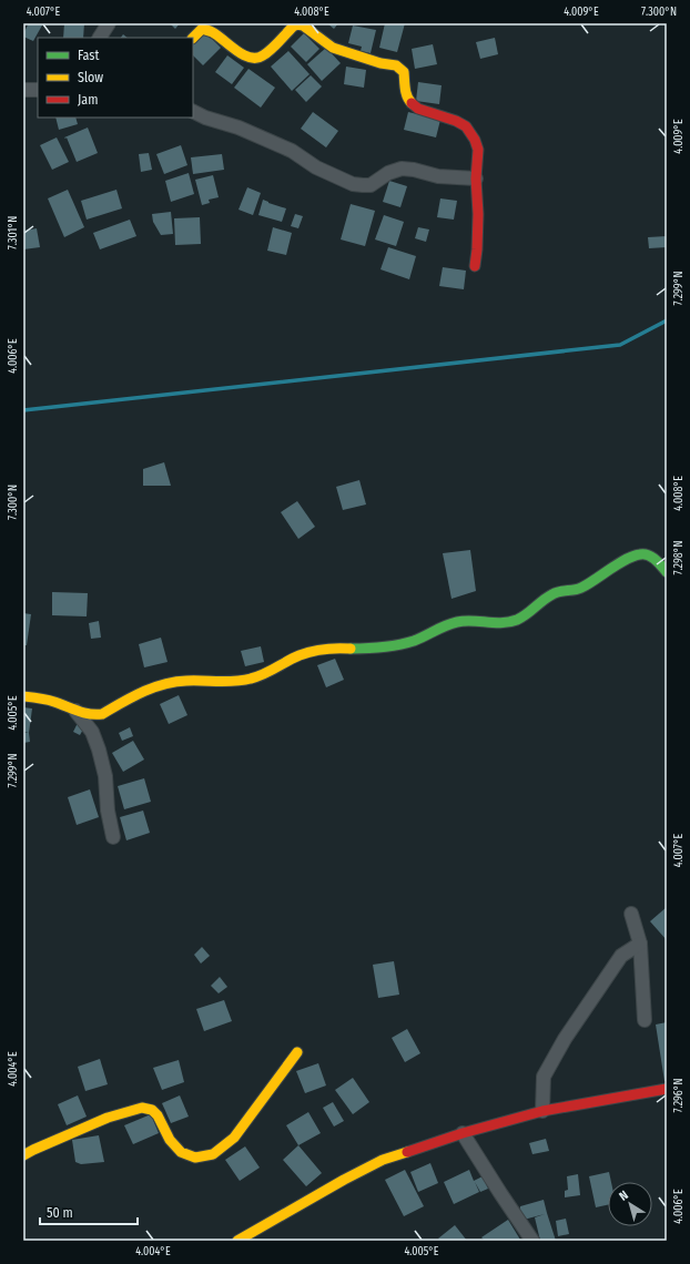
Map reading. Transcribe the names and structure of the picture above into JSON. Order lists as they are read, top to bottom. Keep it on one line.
{"legend":["Fast","Slow","Jam"],"scale_bar":"50 m","north":"top left","coordinates":["4.007°E","4.008°E","4.009°E","7.300°N","7.301°N","7.299°N","4.006°E","7.298°N","4.005°E","4.004°E","7.296°N"]}
